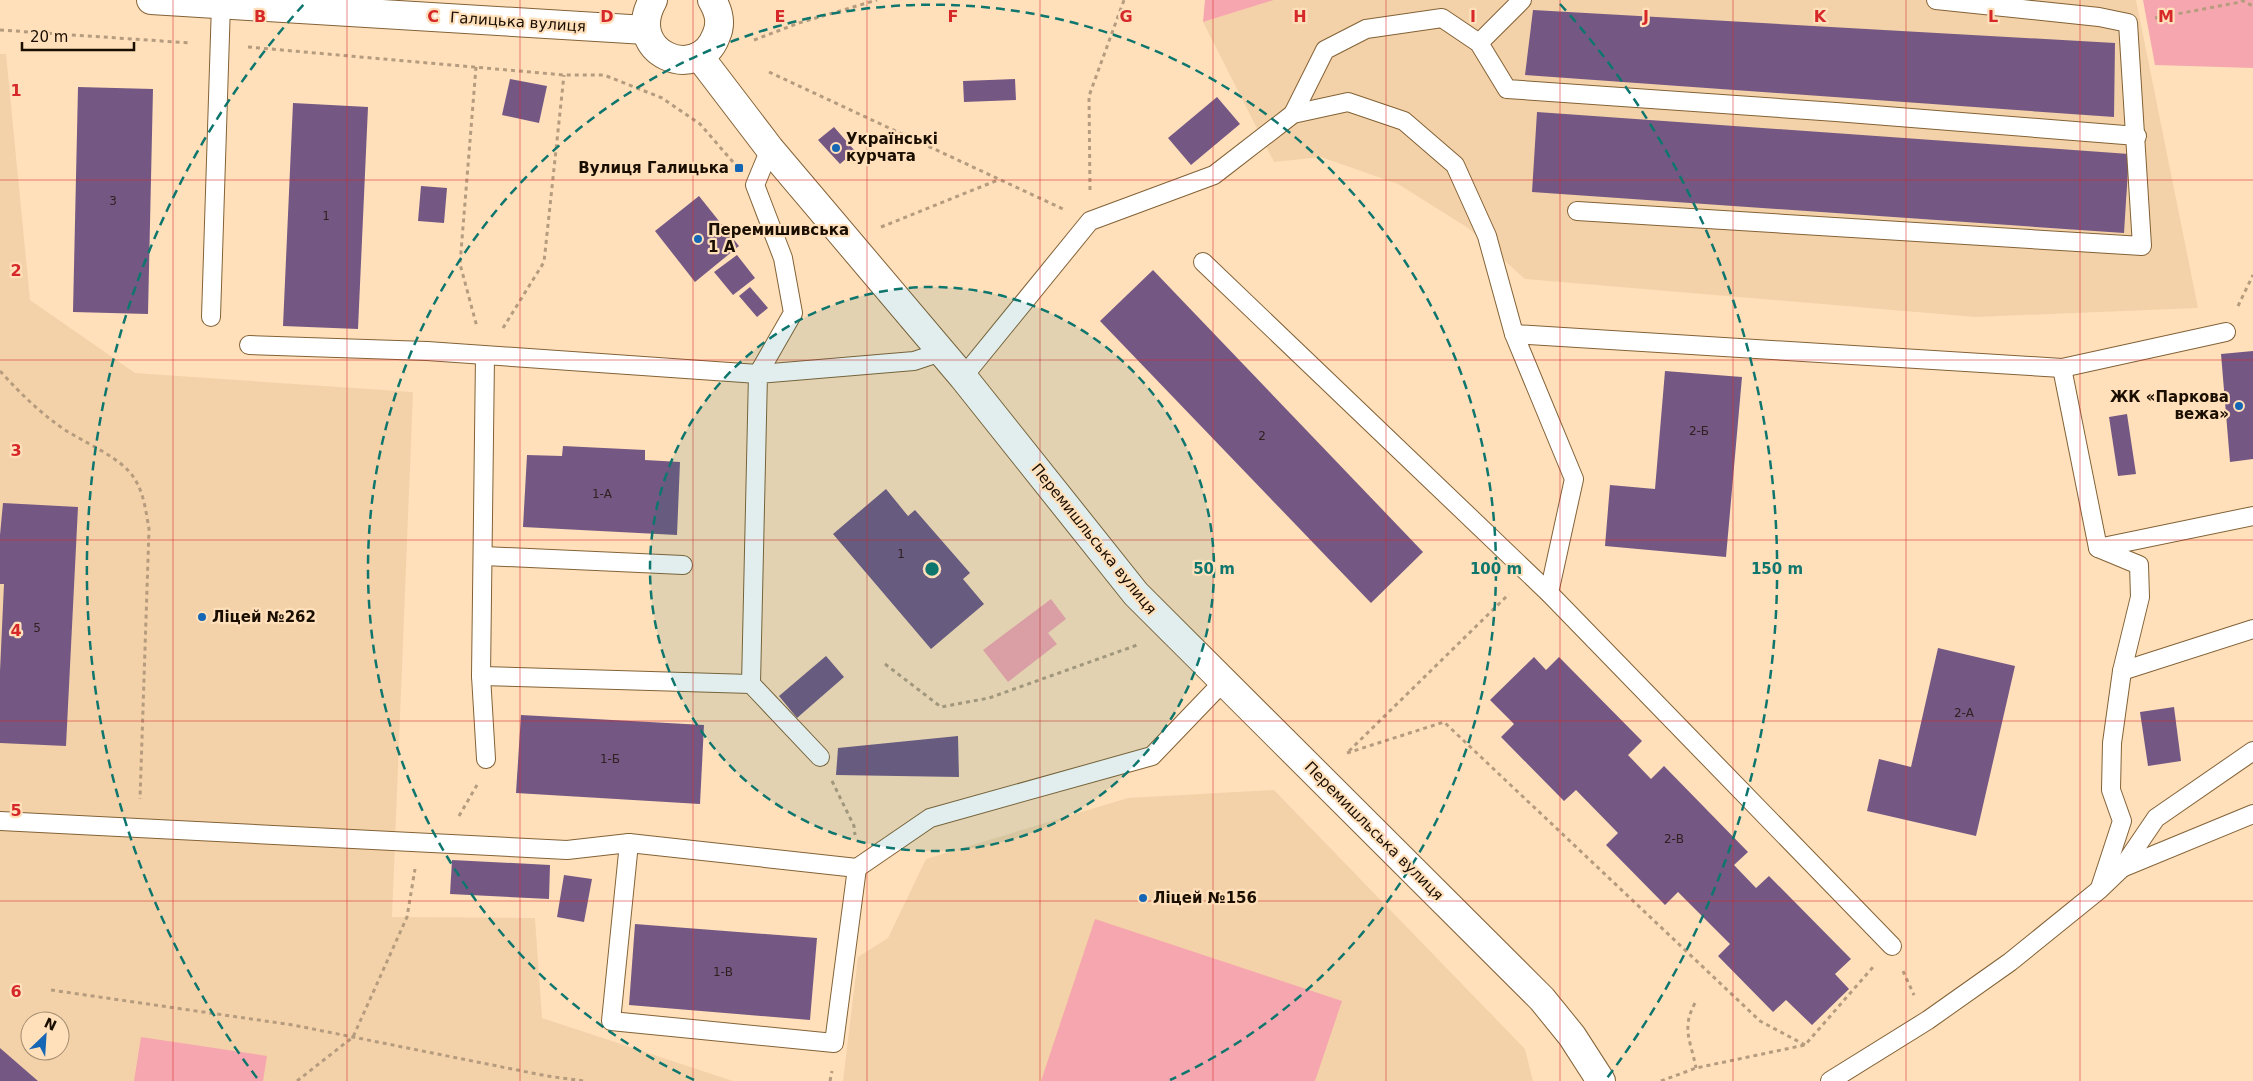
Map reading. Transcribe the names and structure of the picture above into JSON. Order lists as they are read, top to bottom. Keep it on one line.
{"streets":{"street":["Галицька вулиця","Перемишльська вулиця"]},"places":{"other":["Українські курчата","Перемишивська 1 А","ЖК «Паркова вежа»","Ліцей №262","Ліцей №156"],"transit":["Вулиця Галицька"]},"house_numbers":["3","1","2-Б","2","1-А","1","5","2-А","1-Б","2-В","1-В"],"scale_bar":"20 m","north":"top right","grid":{"columns":["B","C","D","E","F","G","H","I","J","K","L","M"],"rows":["1","2","3","4","5","6"]},"rings":["50 m","100 m","150 m"]}
